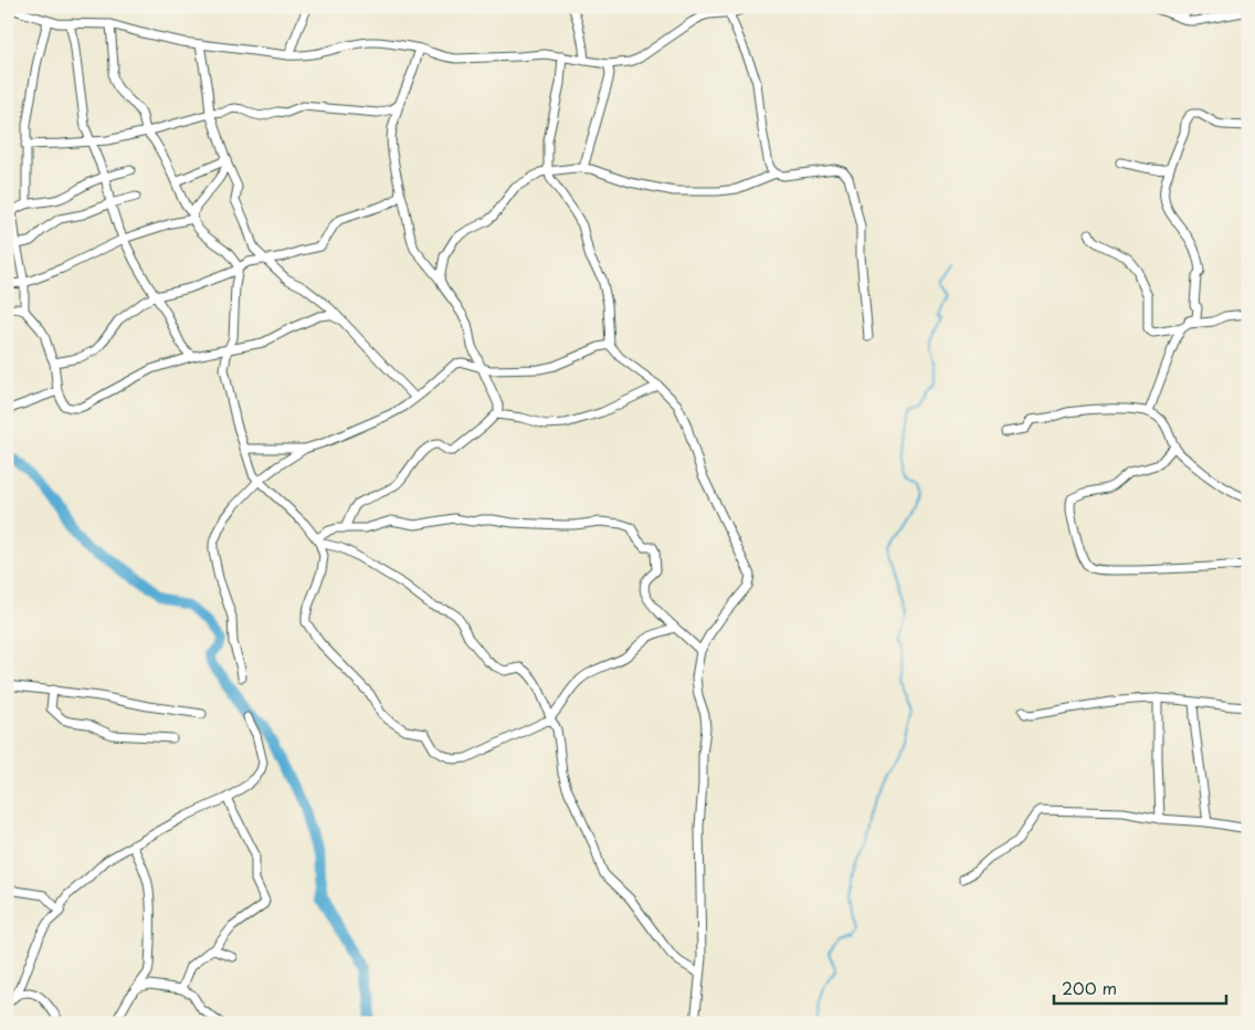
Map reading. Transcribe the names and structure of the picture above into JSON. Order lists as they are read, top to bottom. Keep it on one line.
{"scale_bar":"200 m"}
